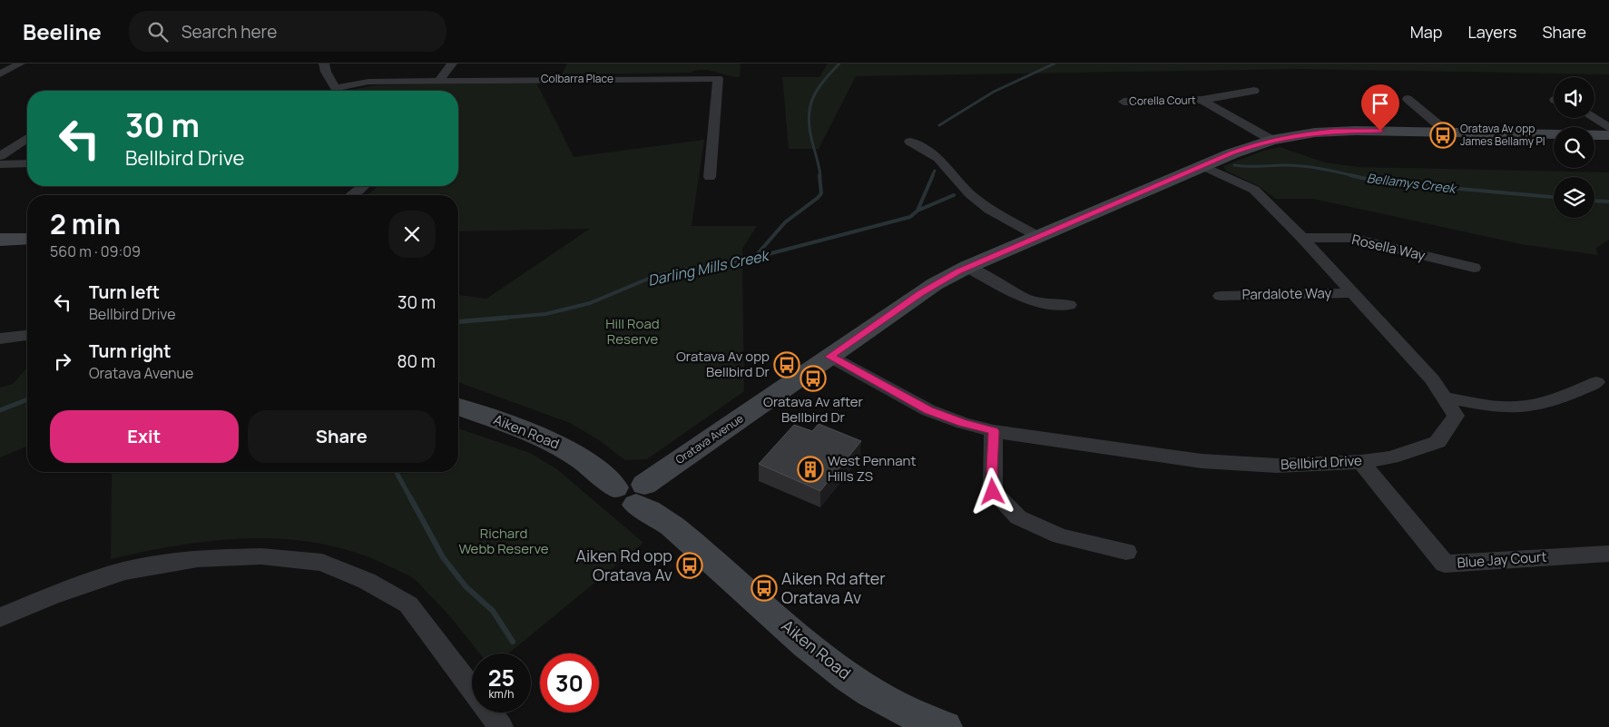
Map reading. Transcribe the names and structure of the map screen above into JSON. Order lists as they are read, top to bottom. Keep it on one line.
{"streets":{"street":["Colbarra Place","Corella Court","Rosella Way","Pardalote Way","Aiken Road","Oratava Avenue","Bellbird Drive","Blue Jay Court"]},"crossings":[["Corella Court","Oratava Avenue"],["Rosella Way","Bellbird Drive"],["Pardalote Way","Bellbird Drive"],["Aiken Road","Oratava Avenue"],["Oratava Avenue","Bellbird Drive"],["Bellbird Drive","Blue Jay Court"]],"water":["Bellamys Creek","Darling Mills Creek"],"parks":["Hill Road Reserve","Richard Webb Reserve"],"places":{"bus stop":["Oratava Av opp James Bellamy Pl","Oratava Av opp Bellbird Dr","Oratava Av after Bellbird Dr","Aiken Rd opp Oratava Av","Aiken Rd after Oratava Av"],"building":["West Pennant Hills ZS"]},"page":{"header":"Beeline","search":"Search here","nav":["Map","Layers","Share"],"turn":["30 m","Bellbird Drive"],"heading":["2 min","560 m · 09:09"],"list":[{"name":"Turn left","note":"Bellbird Drive","value":"30 m"},{"name":"Turn right","note":"Oratava Avenue","value":"80 m"}],"buttons":["Exit","Share"],"speed":"25 km/h","limit":"30"}}
